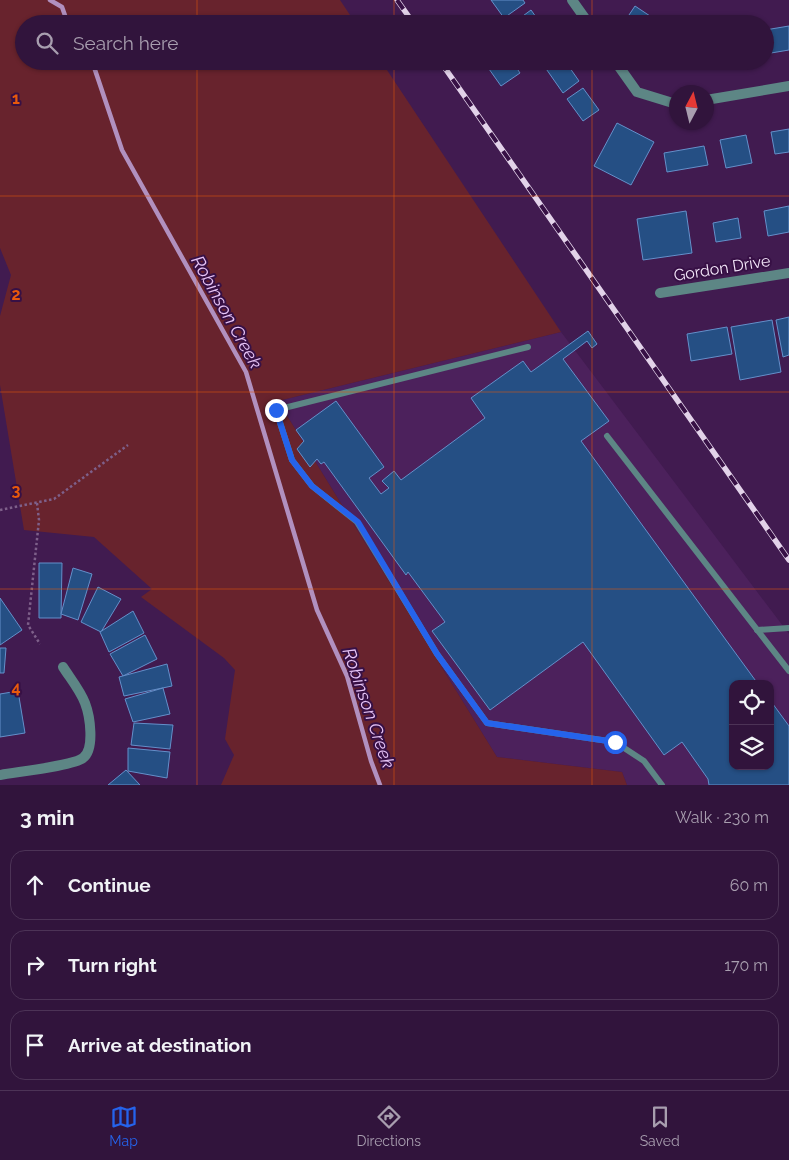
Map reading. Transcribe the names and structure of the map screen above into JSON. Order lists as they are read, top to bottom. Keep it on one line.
{"streets":{"street":["Gordon Drive"]},"water":["Robinson Creek"],"north":"top","page":{"search":"Search here","heading":["3 min","Walk · 230 m"],"list":[["Continue","60 m"],["Turn right","170 m"],"Arrive at destination"],"nav":["Map","Directions","Saved"]},"grid":{"rows":["1","2","3","4"]}}
